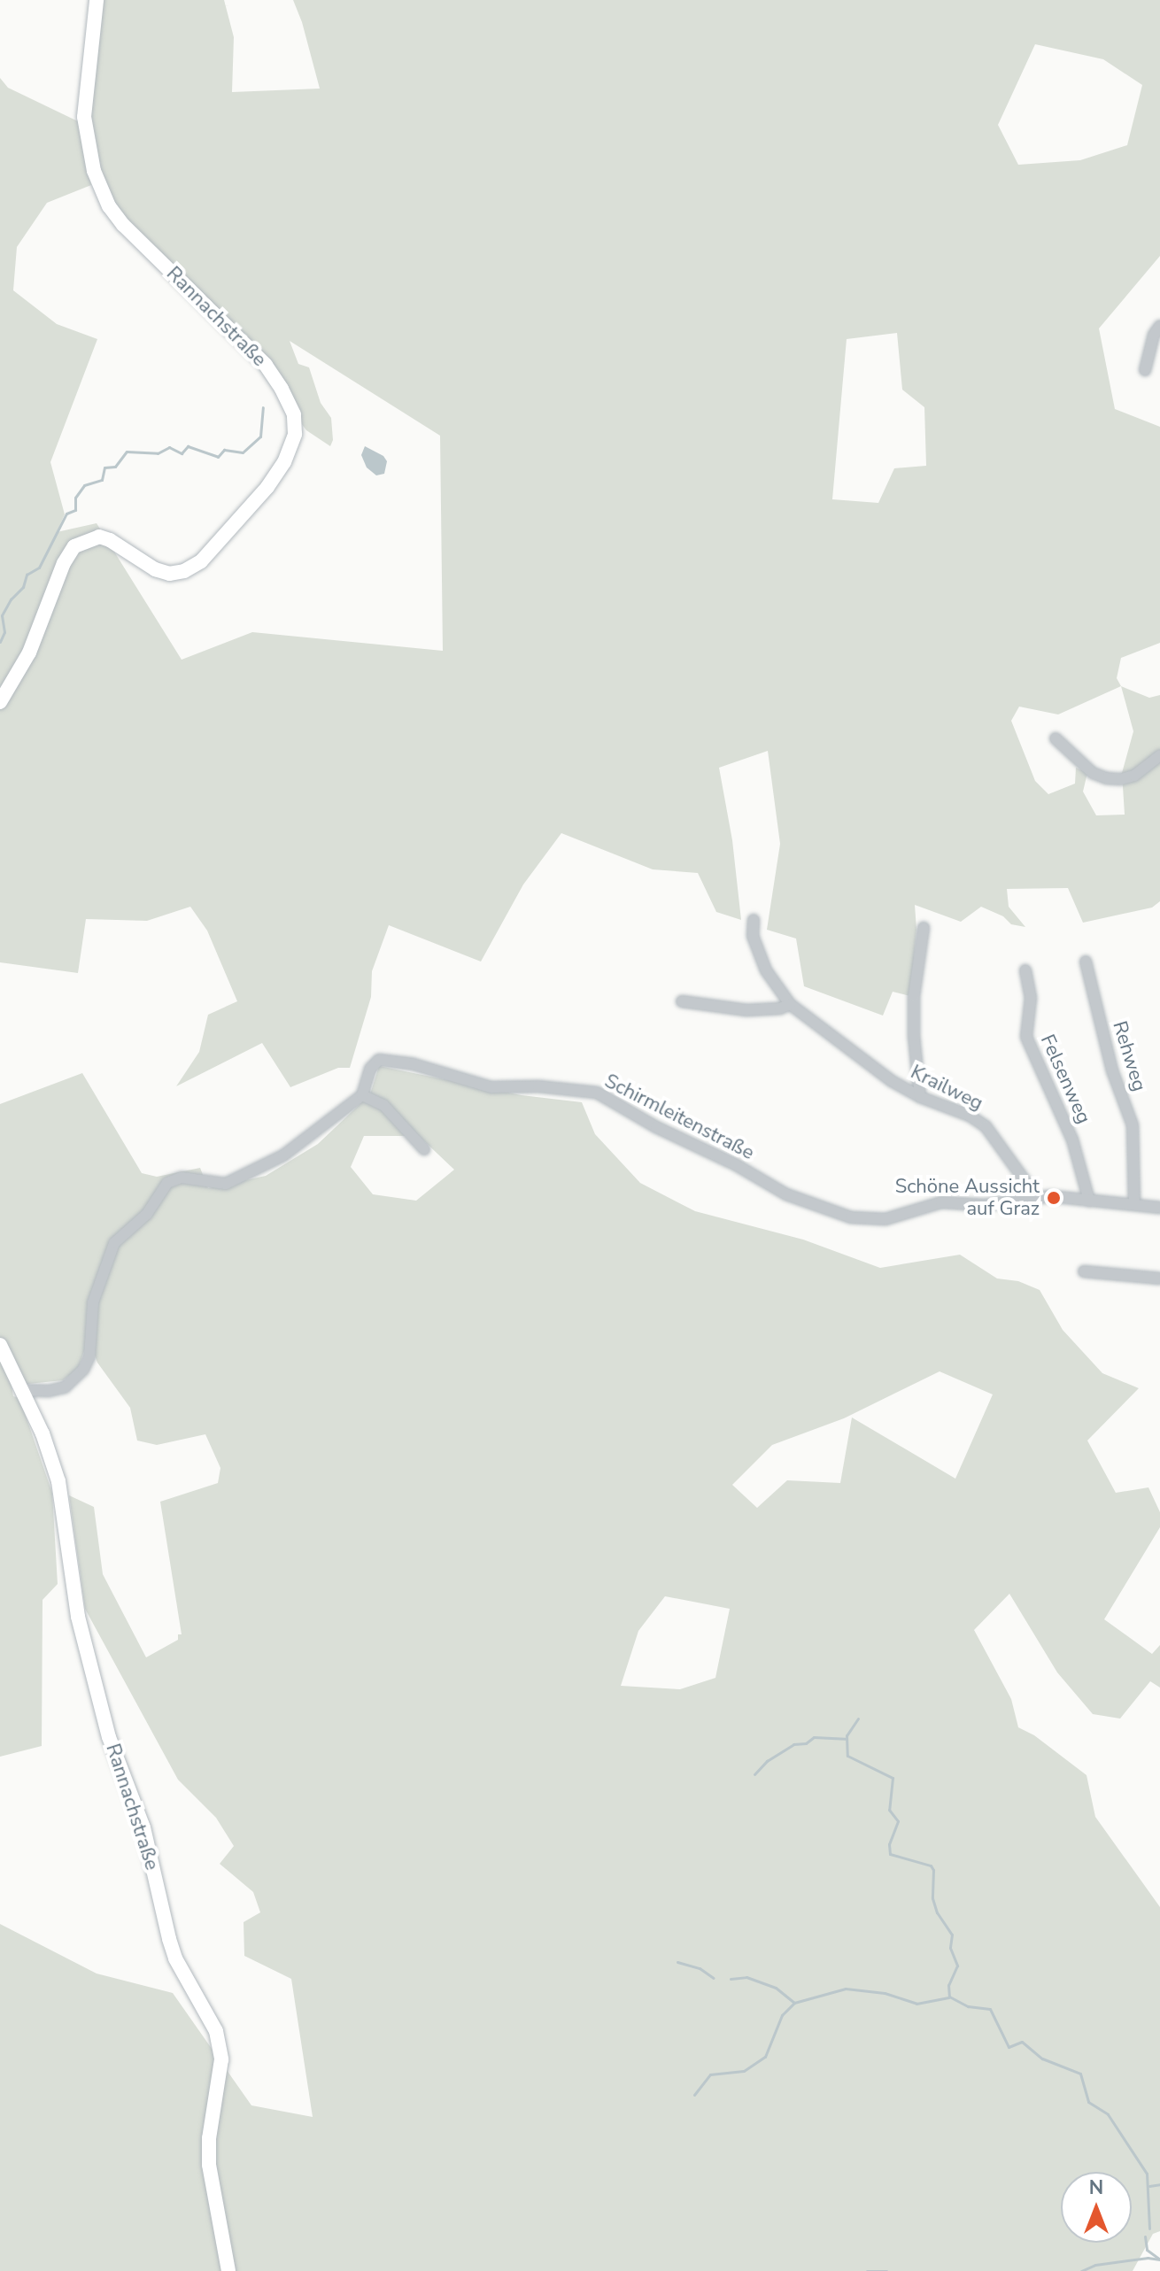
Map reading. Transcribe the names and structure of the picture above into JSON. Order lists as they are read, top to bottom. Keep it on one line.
{"streets":{"street":["Rannachstraße","Rehweg","Felsenweg","Krailweg","Schirmleitenstraße"]},"crossings":[["Rannachstraße","Schirmleitenstraße"],["Rehweg","Schirmleitenstraße"],["Felsenweg","Schirmleitenstraße"],["Krailweg","Schirmleitenstraße"]],"places":["Schöne Aussicht auf Graz"],"north":"top"}
